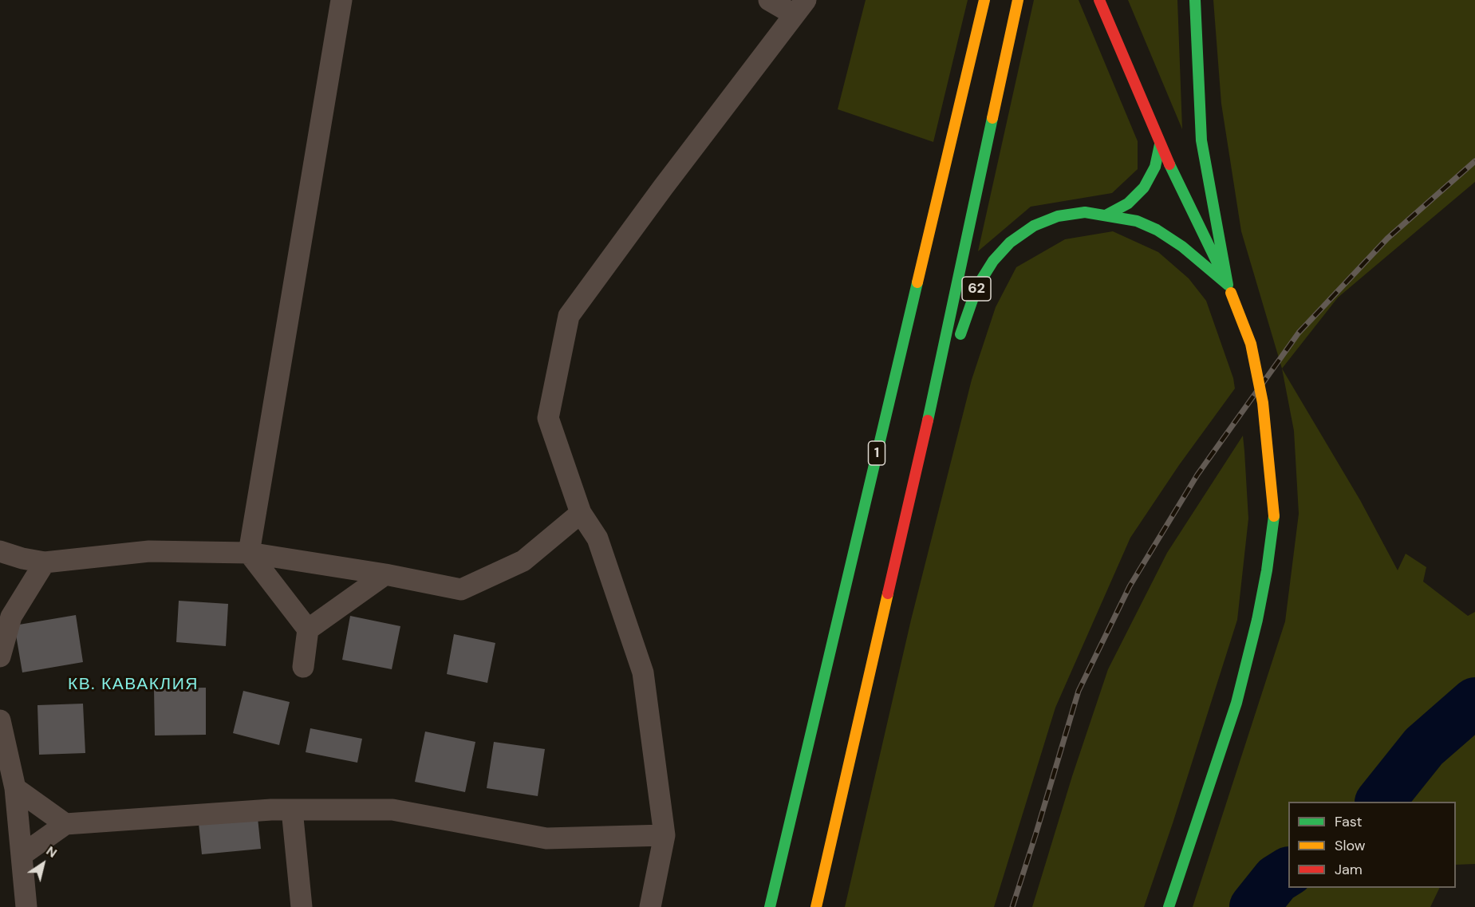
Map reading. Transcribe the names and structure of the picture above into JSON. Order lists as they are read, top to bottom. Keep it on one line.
{"streets":{"main road":["62","1"]},"districts":["КВ. КАВАКЛИЯ"],"legend":["Fast","Slow","Jam"],"north":"top right"}
